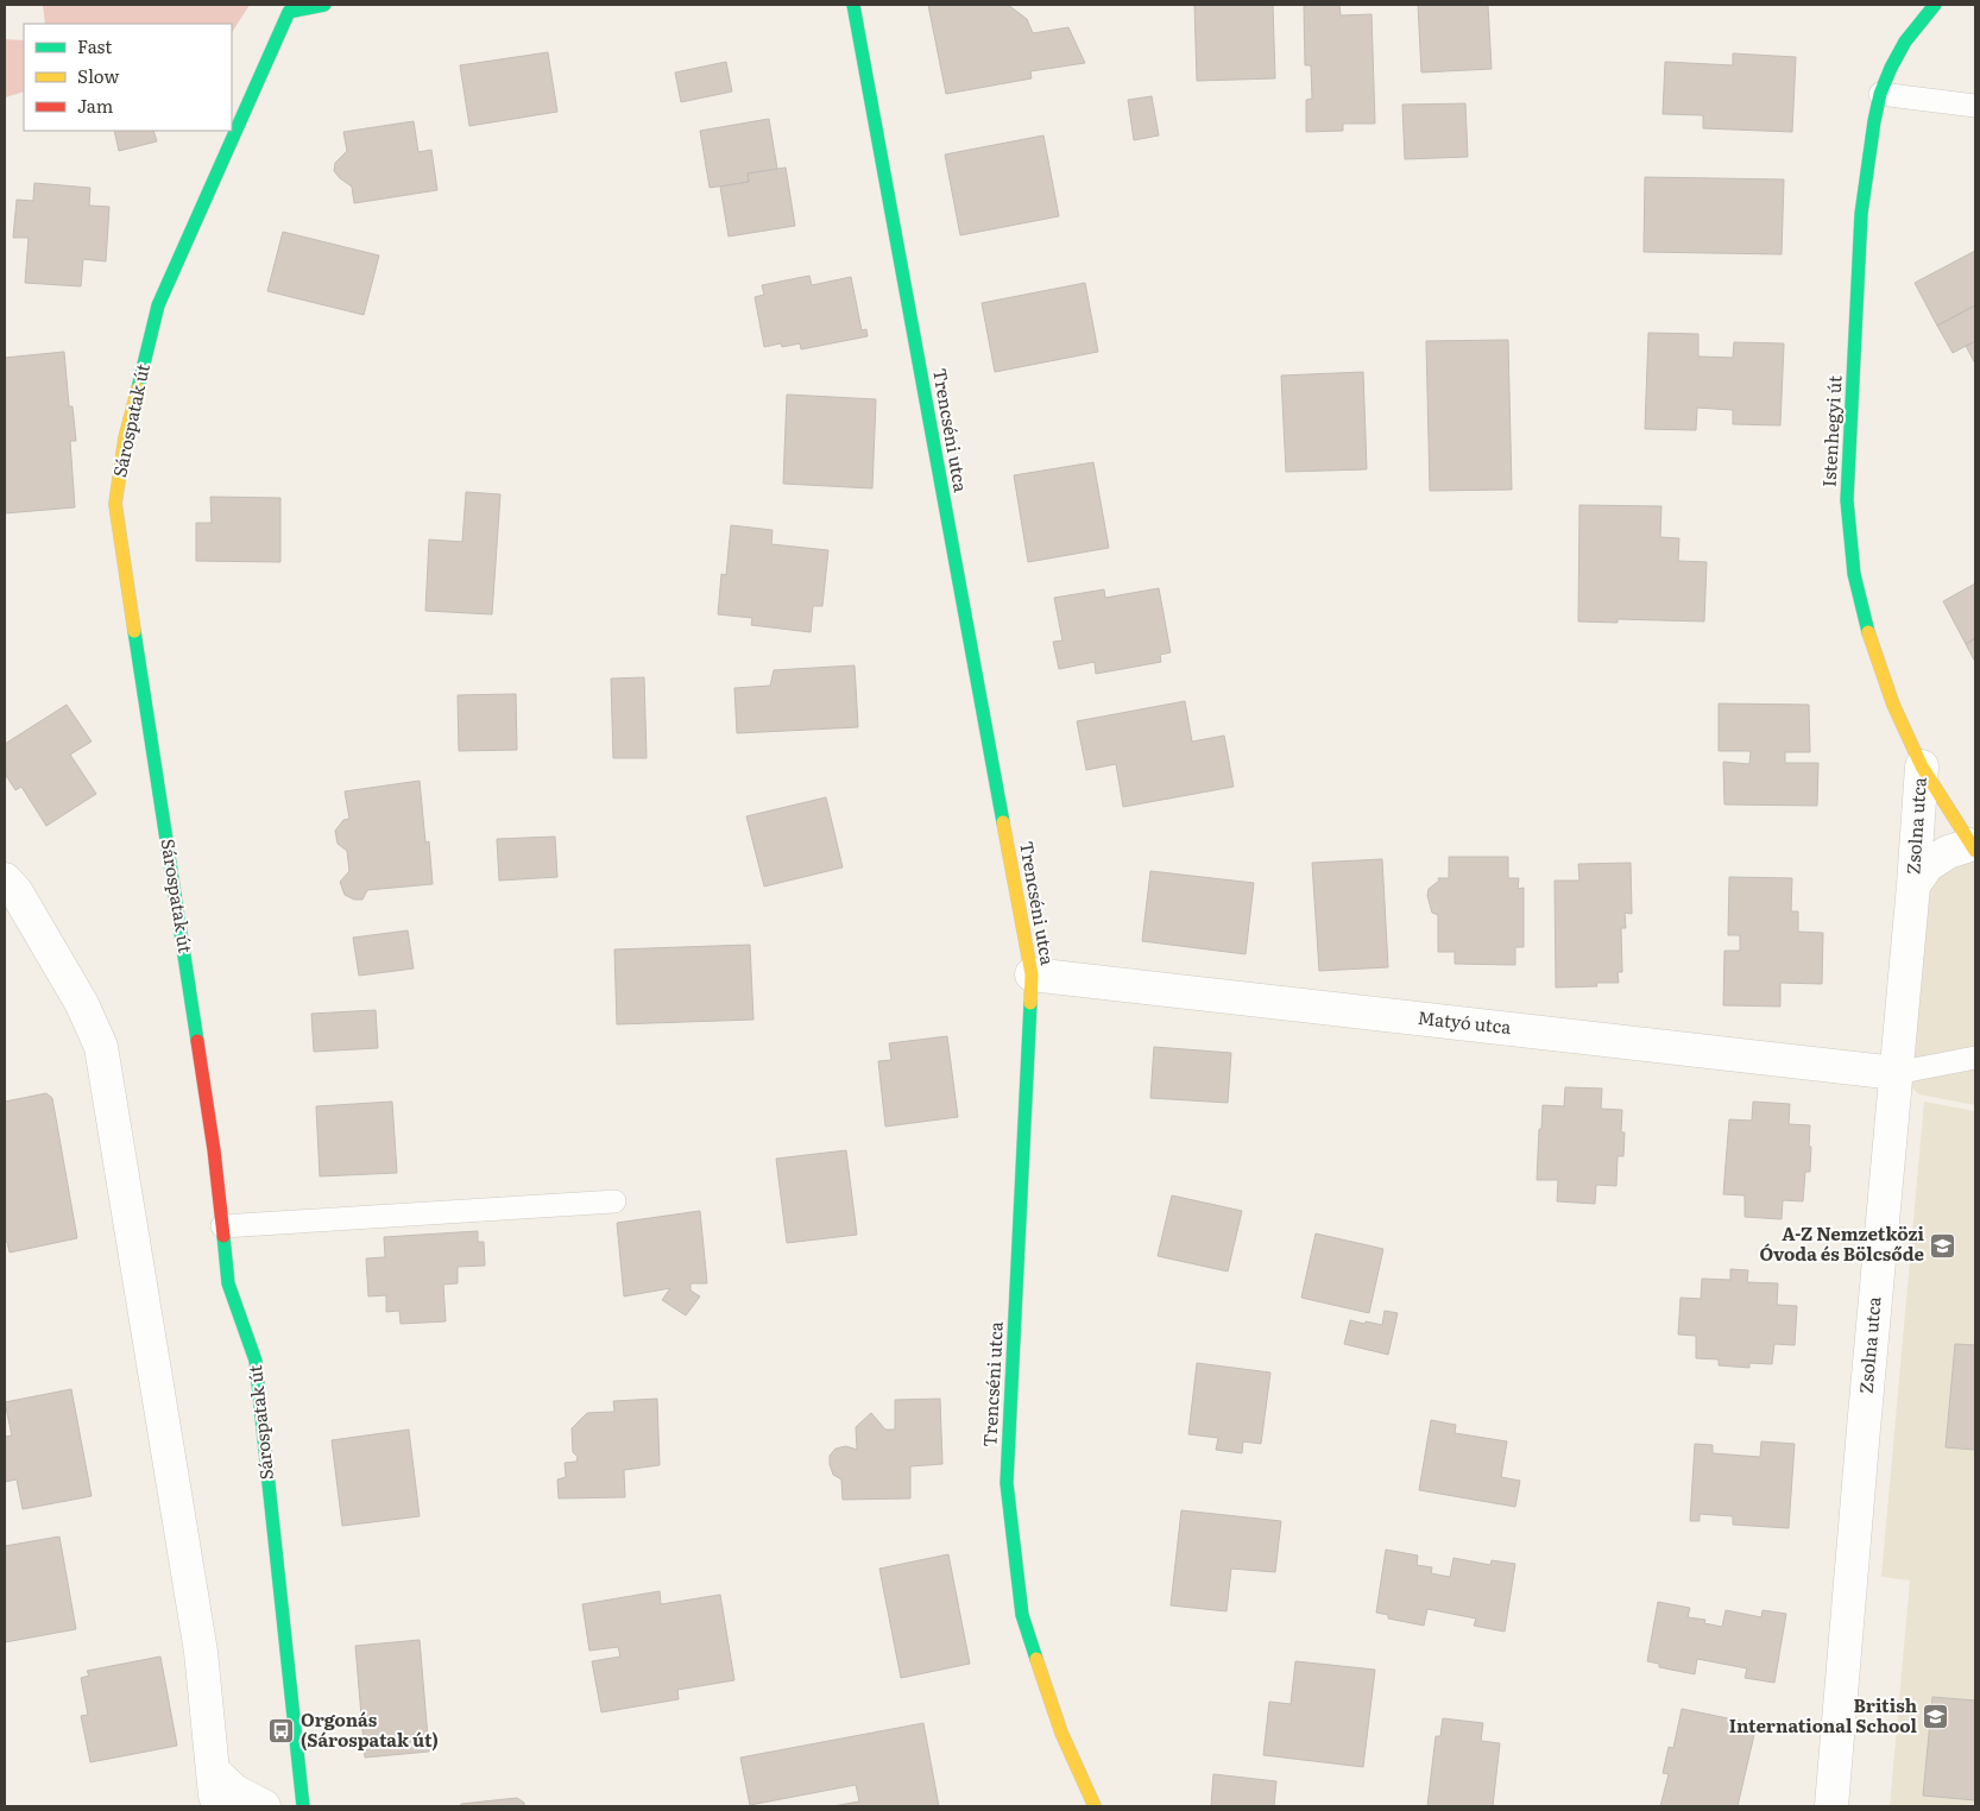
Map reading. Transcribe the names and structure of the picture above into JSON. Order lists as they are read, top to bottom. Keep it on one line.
{"streets":{"street":["Sárospatak út","Trencséni utca","Istenhegyi út","Zsolna utca","Matyó utca"]},"crossings":[["Trencséni utca","Matyó utca"],["Istenhegyi út","Zsolna utca"],["Zsolna utca","Matyó utca"]],"places":{"school or university":["A-Z Nemzetközi Óvoda és Bölcsőde","British International School"],"bus stop":["Orgonás (Sárospatak út)"]},"legend":["Fast","Slow","Jam"]}
